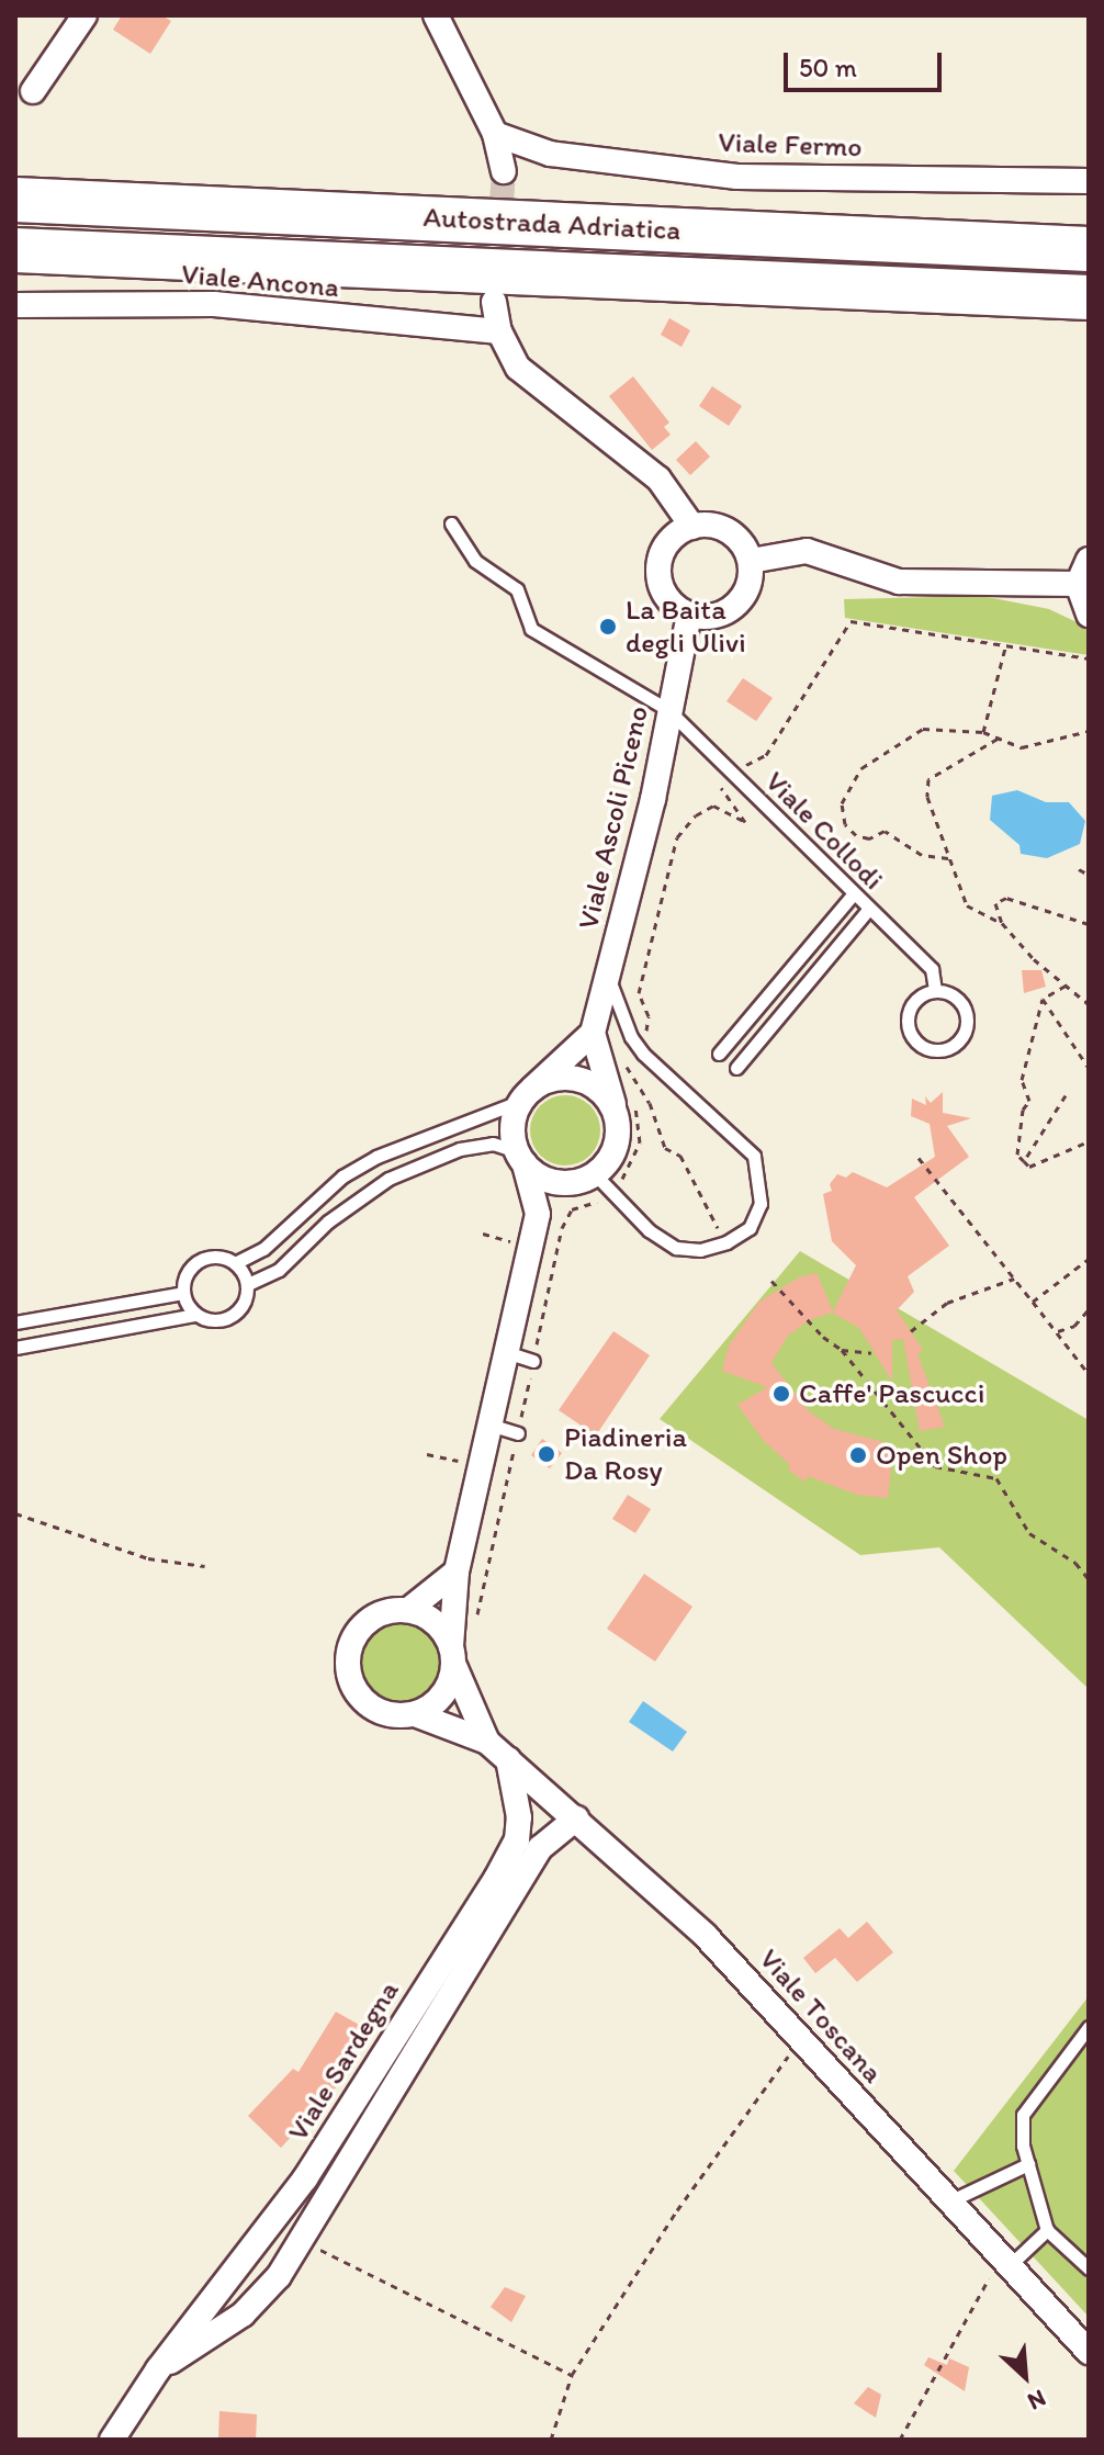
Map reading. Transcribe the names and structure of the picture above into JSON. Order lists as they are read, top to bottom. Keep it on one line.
{"streets":{"highway":["Autostrada Adriatica"],"street":["Viale Fermo","Viale Ancona","Viale Ascoli Piceno","Viale Toscana","Viale Sardegna"],"lane":["Viale Collodi"]},"crossings":[["Viale Ascoli Piceno","Viale Collodi"],["Viale Toscana","Viale Sardegna"]],"places":["La Baita degli Ulivi","Caffe' Pascucci","Piadineria Da Rosy","Open Shop"],"scale_bar":"50 m","north":"bottom right"}
